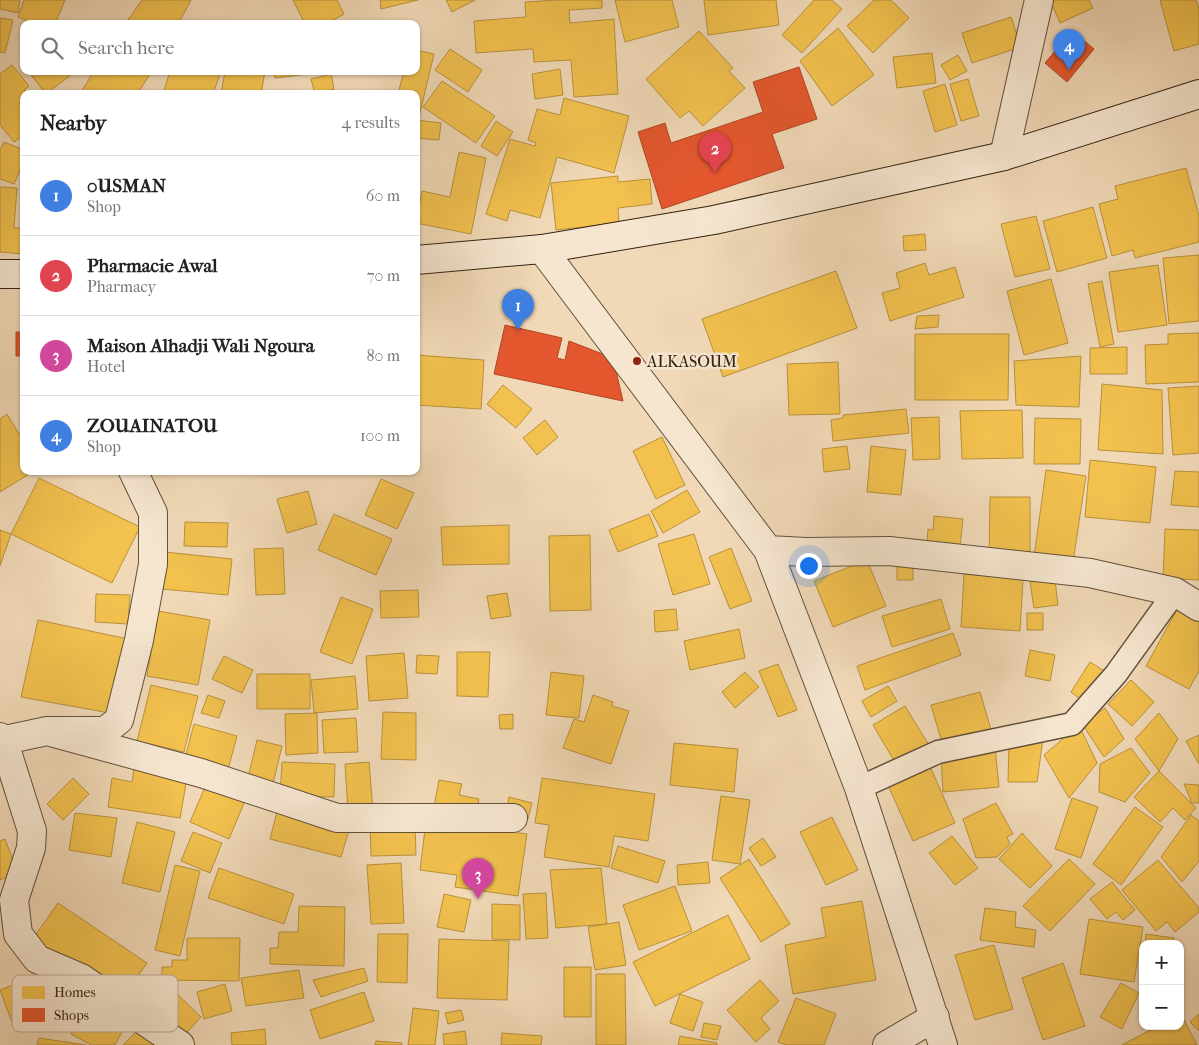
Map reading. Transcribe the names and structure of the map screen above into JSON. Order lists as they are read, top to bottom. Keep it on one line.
{"places":["ALKASOUM"],"legend":["Homes","Shops"],"page":{"search":"Search here","pins":["4","2","1","3"],"heading":["Nearby","4 results"],"list":[{"mark":"1","name":"0USMAN","note":"Shop","value":"60 m"},{"mark":"2","name":"Pharmacie Awal","note":"Pharmacy","value":"70 m"},{"mark":"3","name":"Maison Alhadji Wali Ngoura","note":"Hotel","value":"80 m"},{"mark":"4","name":"ZOUAINATOU","note":"Shop","value":"100 m"}],"map_buttons":["+","−"]}}
